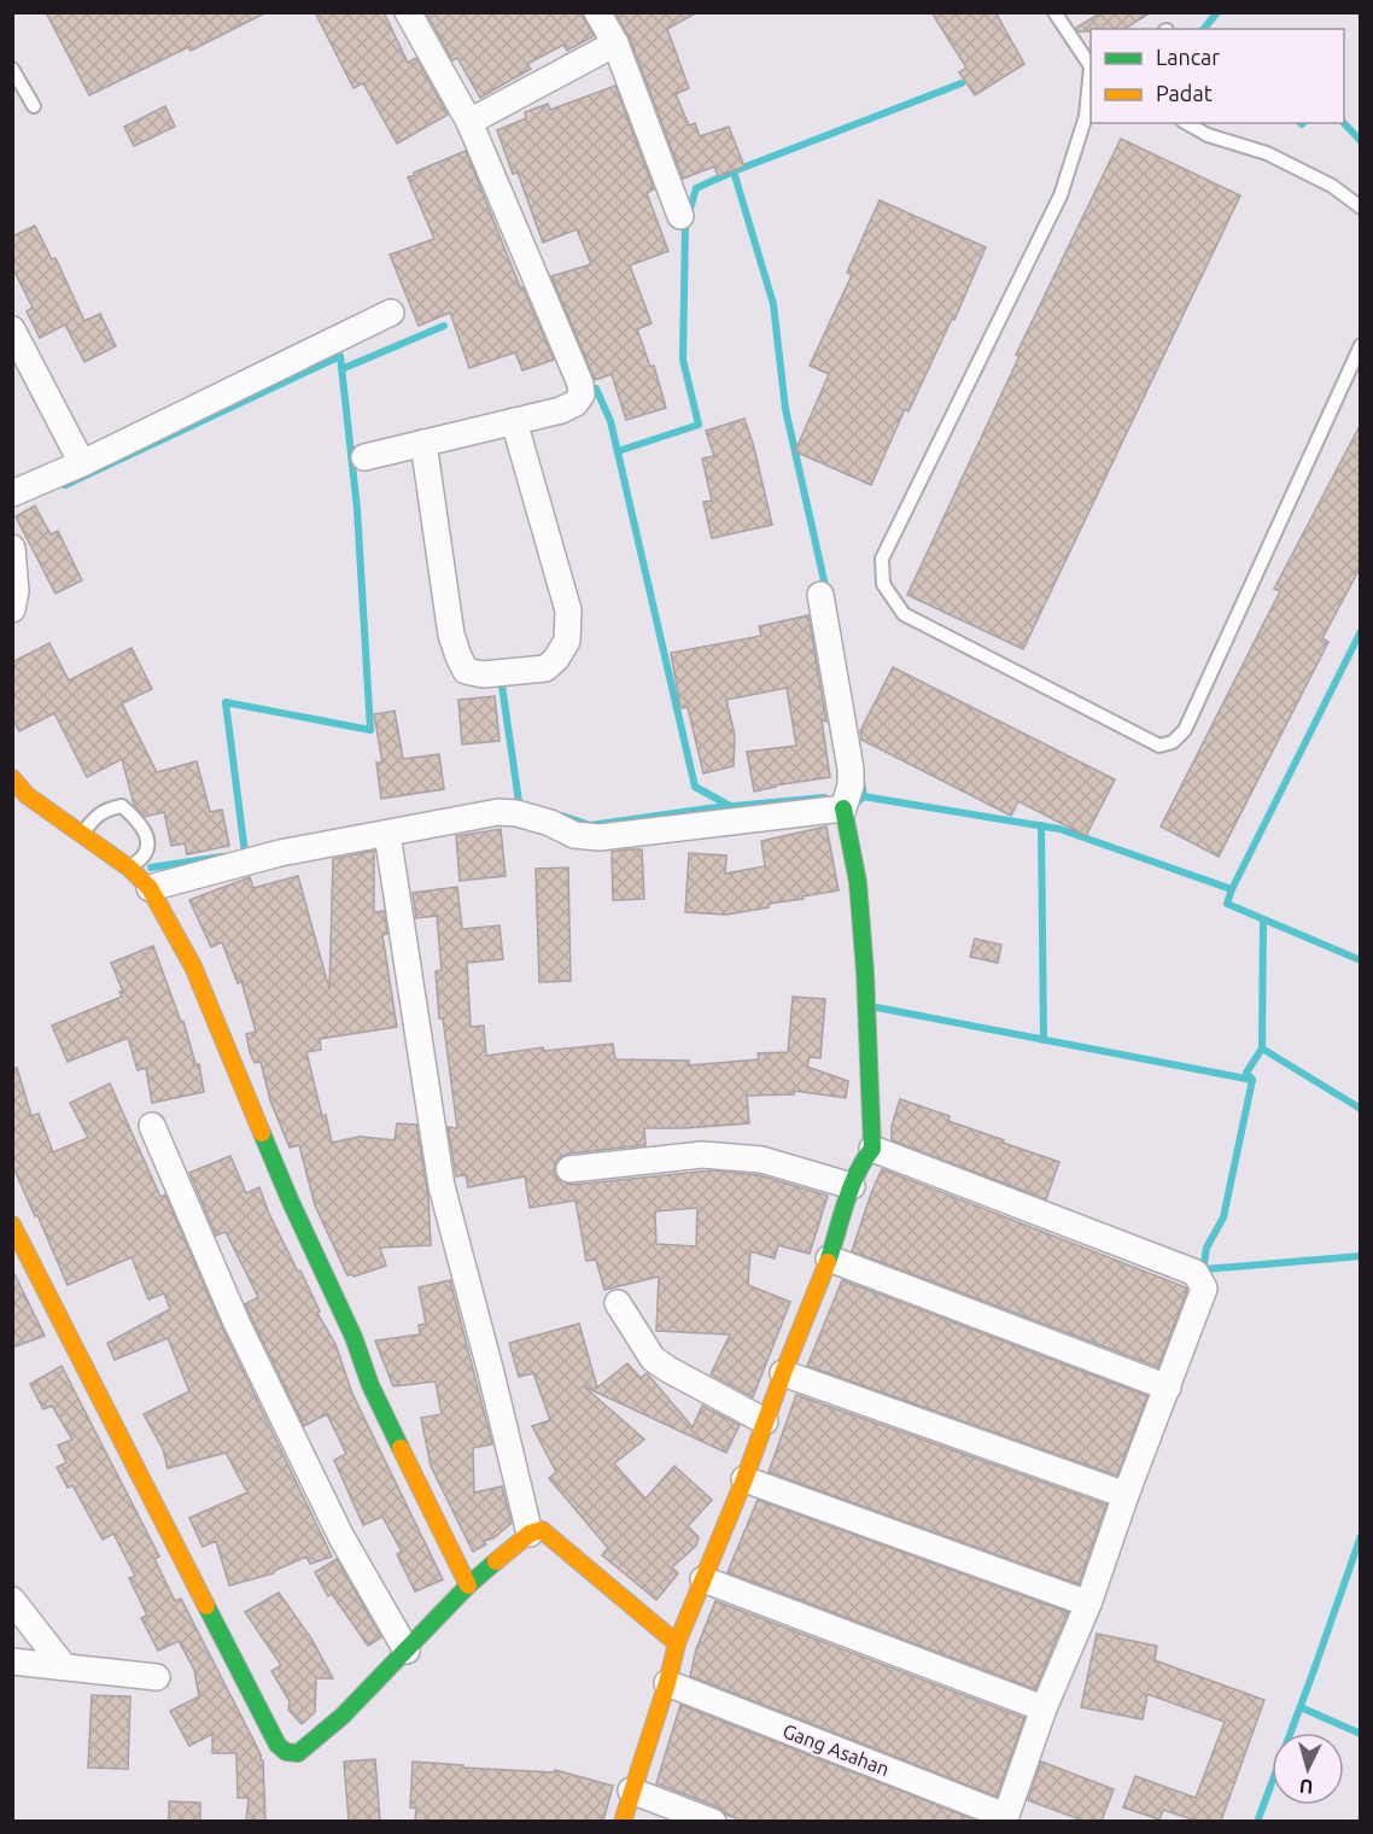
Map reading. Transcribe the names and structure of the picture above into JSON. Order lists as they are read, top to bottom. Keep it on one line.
{"streets":{"street":["Gang Asahan"]},"legend":["Lancar","Padat"],"north":"bottom"}
